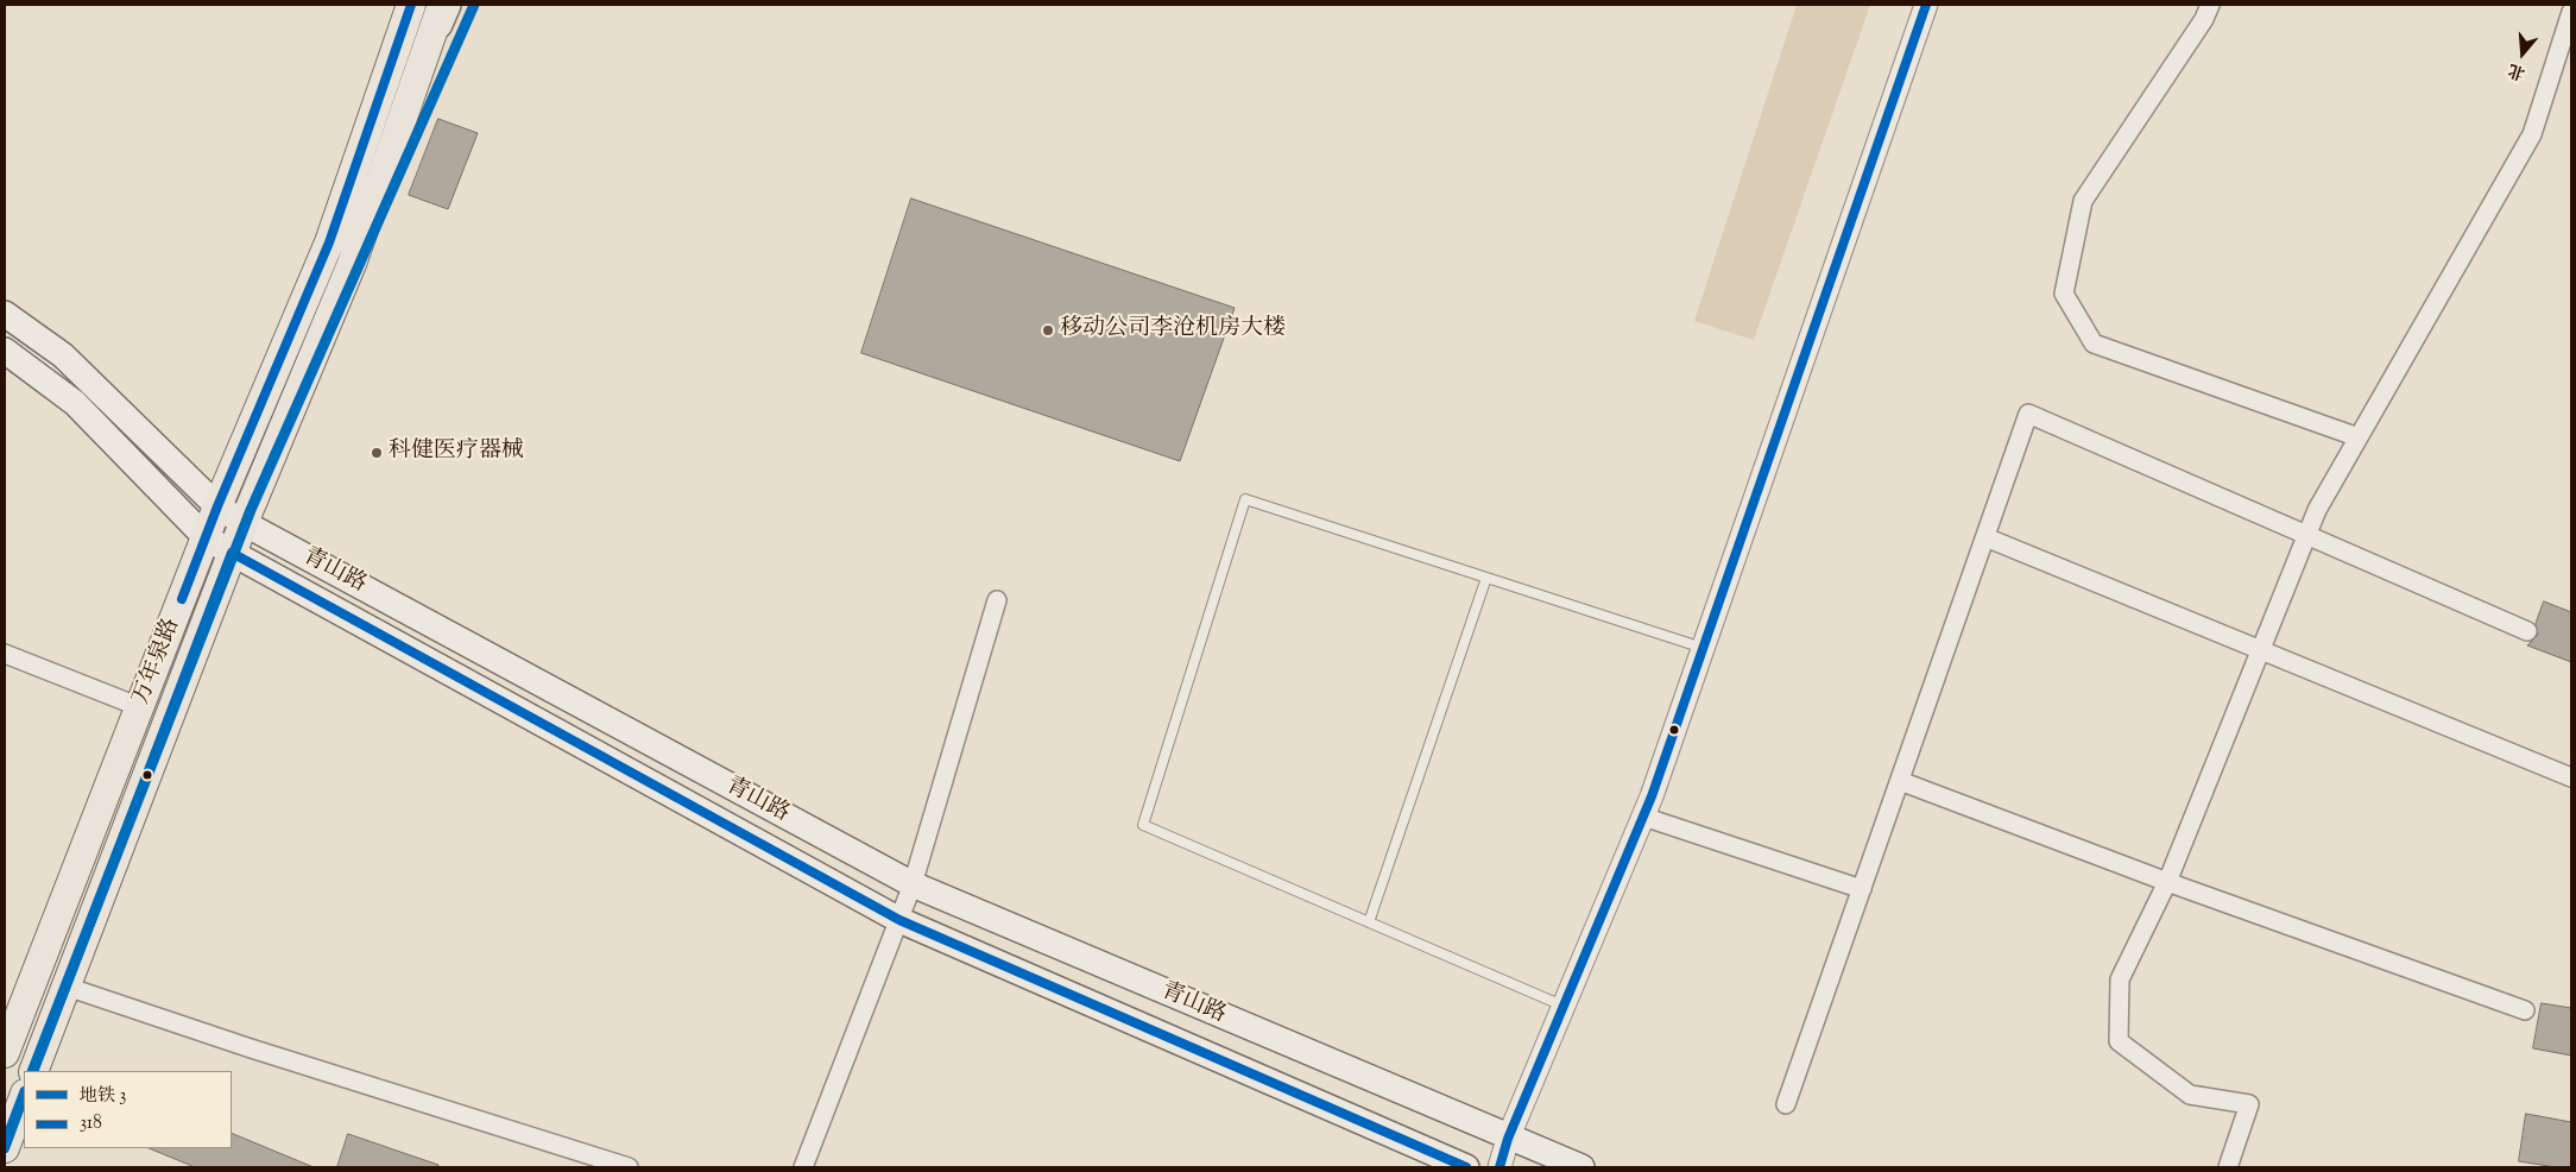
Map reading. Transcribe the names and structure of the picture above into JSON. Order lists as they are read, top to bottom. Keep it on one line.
{"streets":{"main road":["青山路","万年泉路"]},"crossings":[["青山路","万年泉路"]],"places":["移动公司李沧机房大楼","科健医疗器械"],"lines":["metro line 3","transit line 318"],"legend":["地铁 3","318"],"north":"bottom"}
